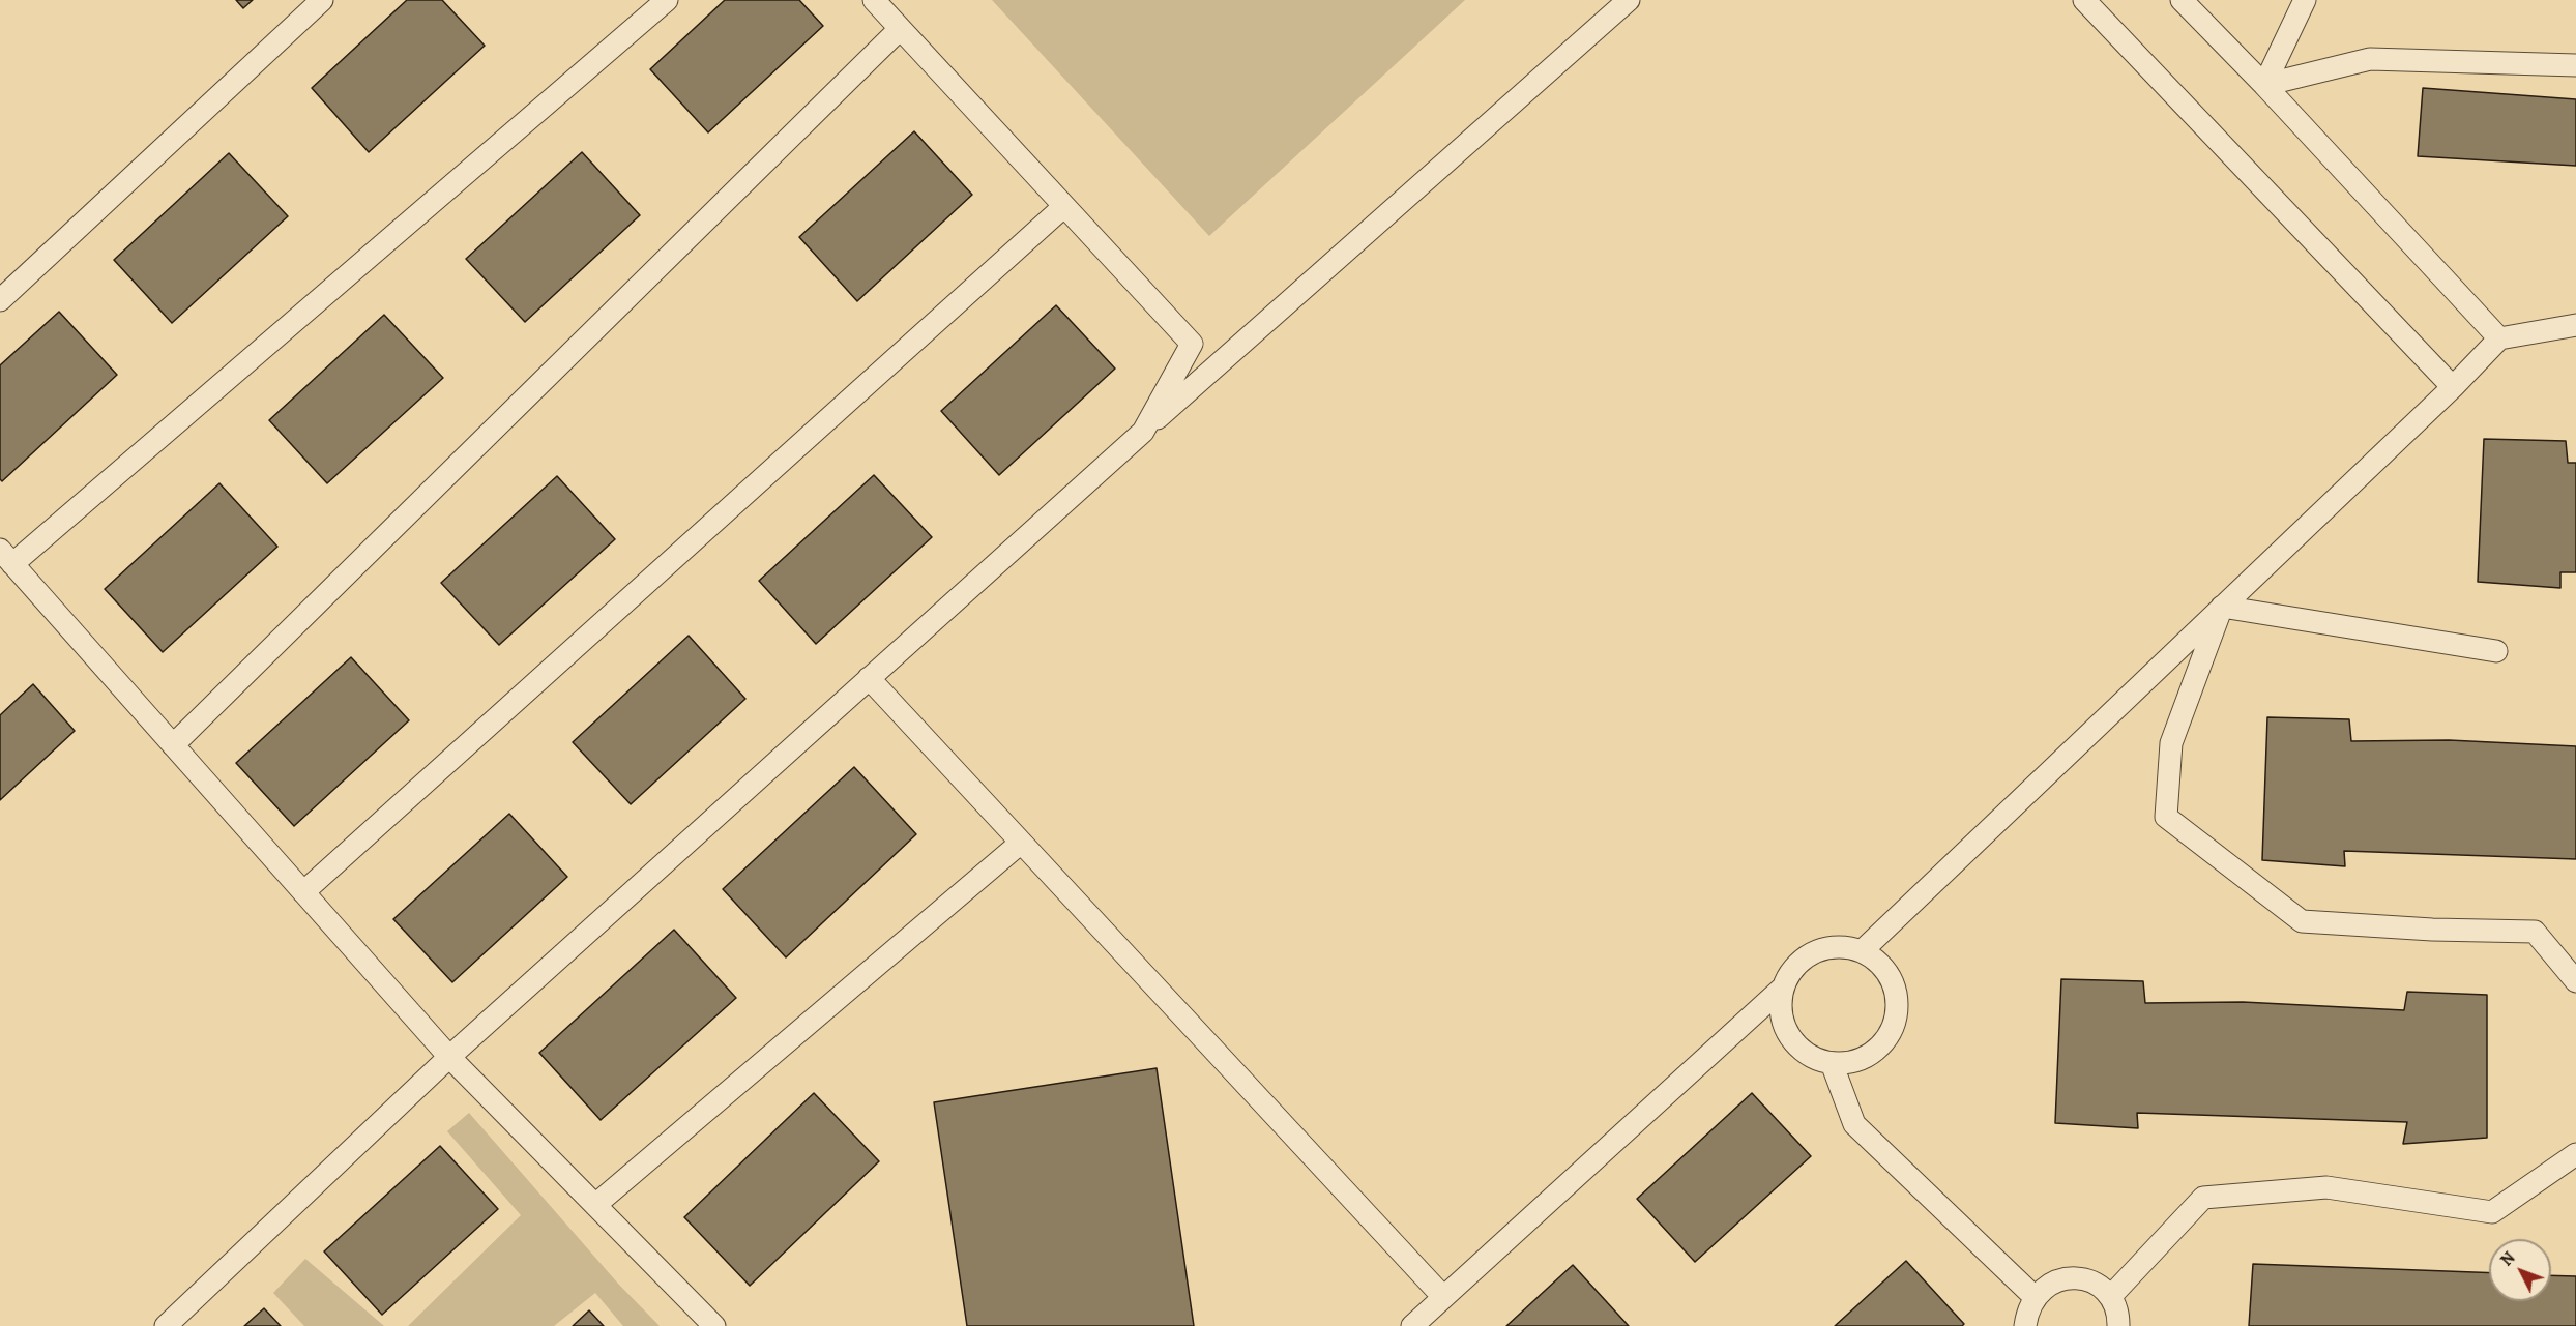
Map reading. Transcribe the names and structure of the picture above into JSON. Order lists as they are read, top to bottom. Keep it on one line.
{"north":"top left"}
